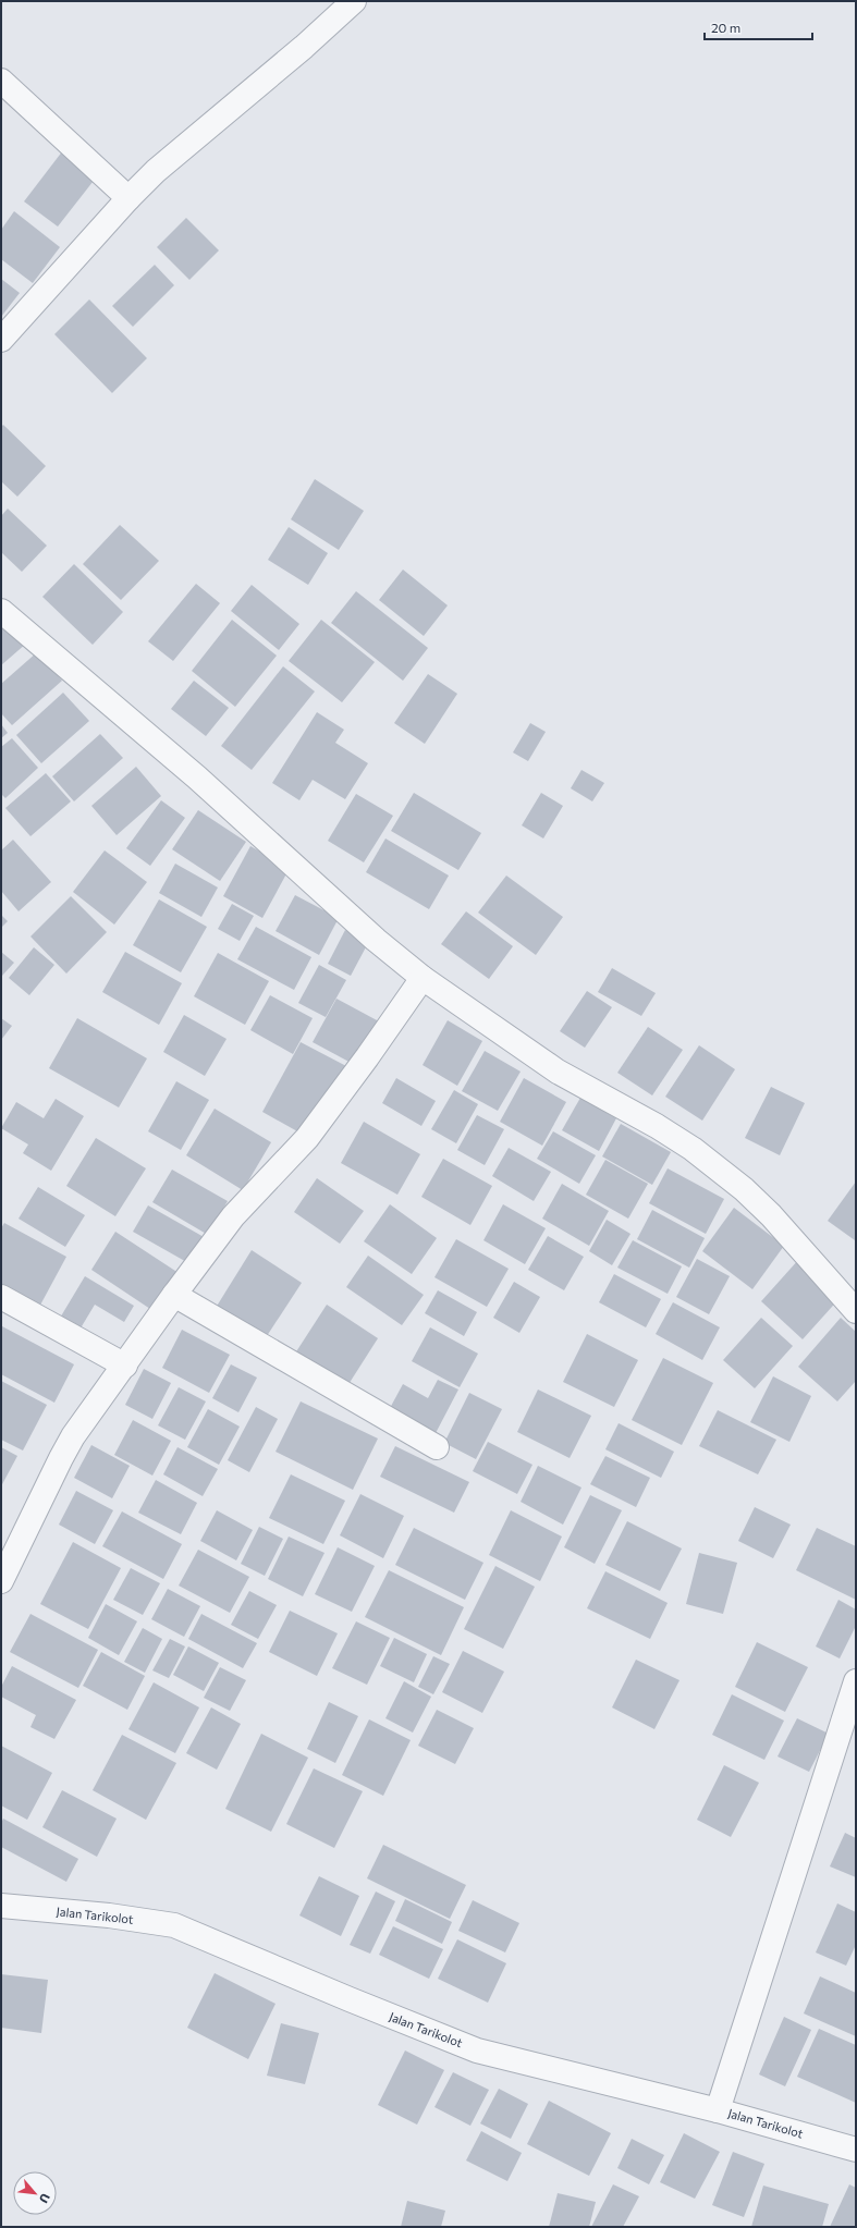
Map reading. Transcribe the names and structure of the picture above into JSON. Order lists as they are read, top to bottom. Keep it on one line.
{"streets":{"street":["Jalan Tarikolot"]},"scale_bar":"20 m","north":"bottom right"}
